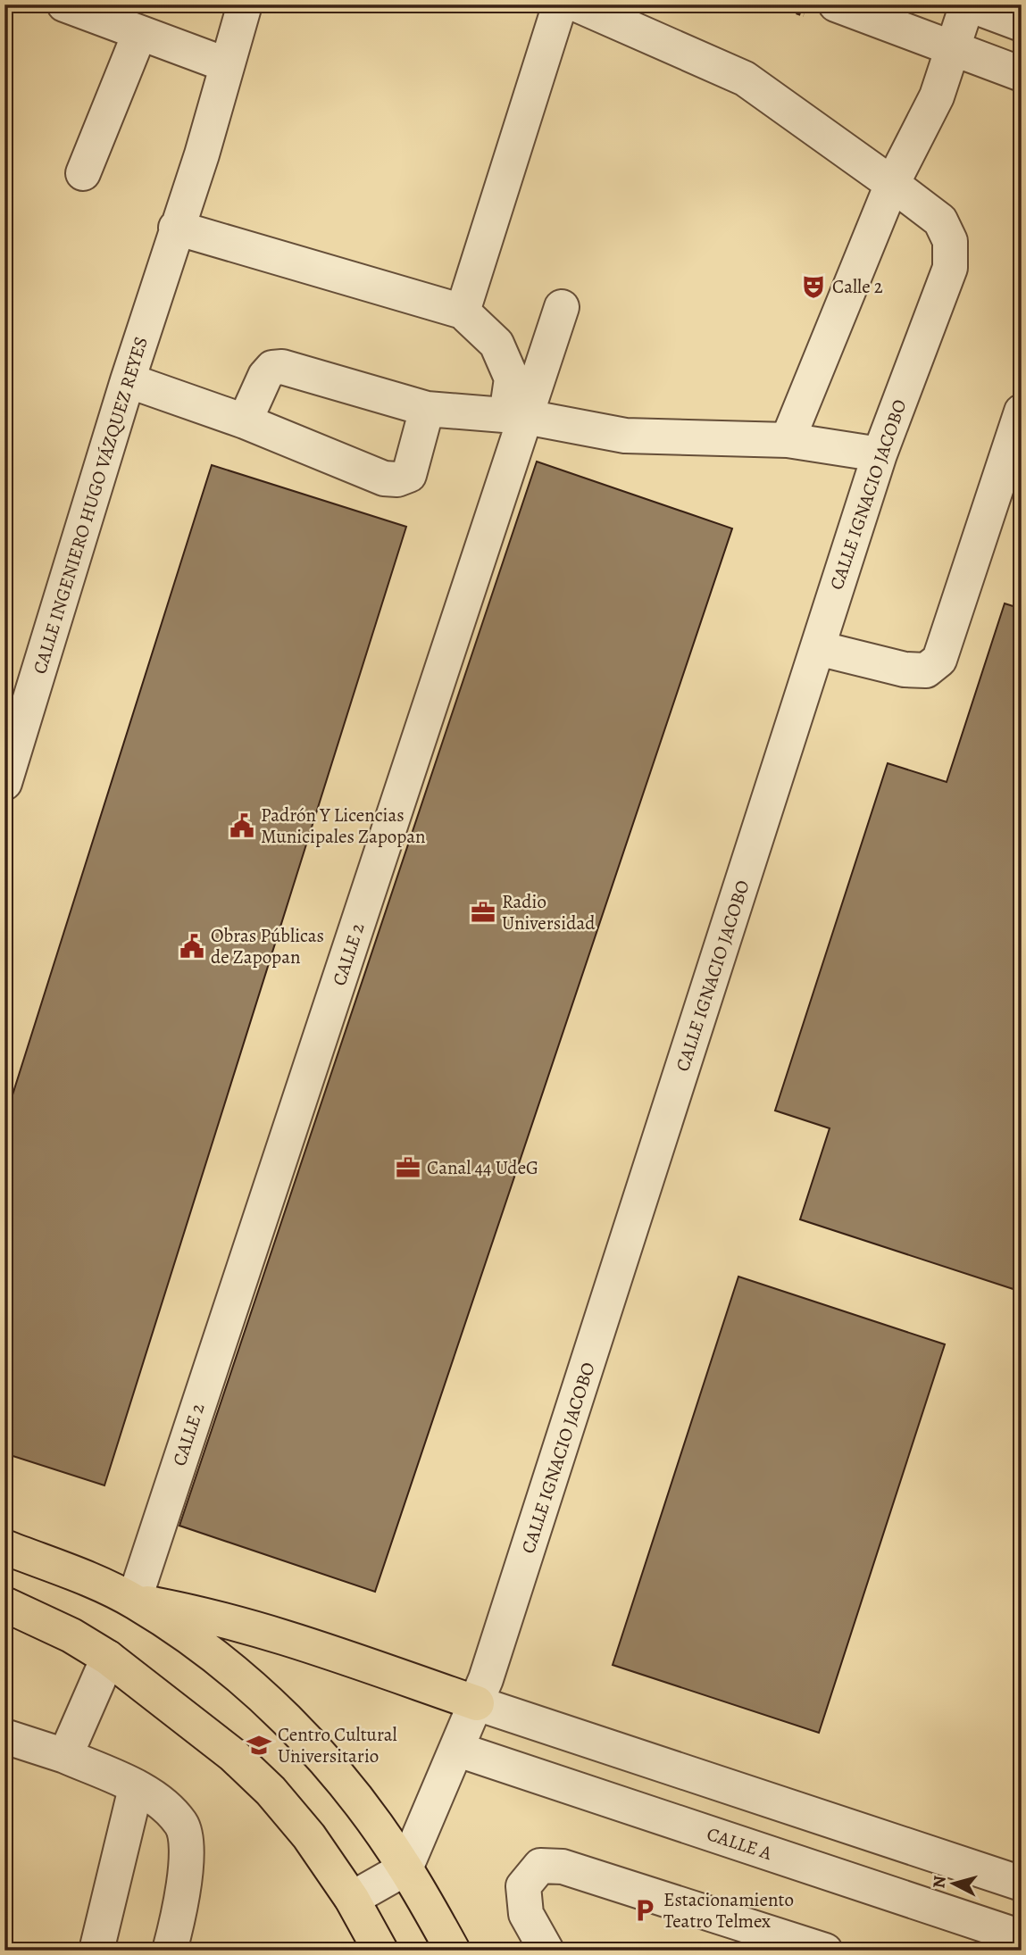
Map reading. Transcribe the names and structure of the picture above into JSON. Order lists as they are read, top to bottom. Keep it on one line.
{"streets":{"street":["CALLE IGNACIO JACOBO","CALLE INGENIERO HUGO VÁZQUEZ REYES","CALLE 2","CALLE A"]},"crossings":[["CALLE IGNACIO JACOBO","CALLE A"]],"places":{"theatre":["Calle 2"],"public building":["Padrón Y Licencias Municipales Zapopan","Obras Públicas de Zapopan"],"office":["Radio Universidad","Canal 44 UdeG"],"school or university":["Centro Cultural Universitario"],"parking":["Estacionamiento Teatro Telmex"]},"north":"left"}
